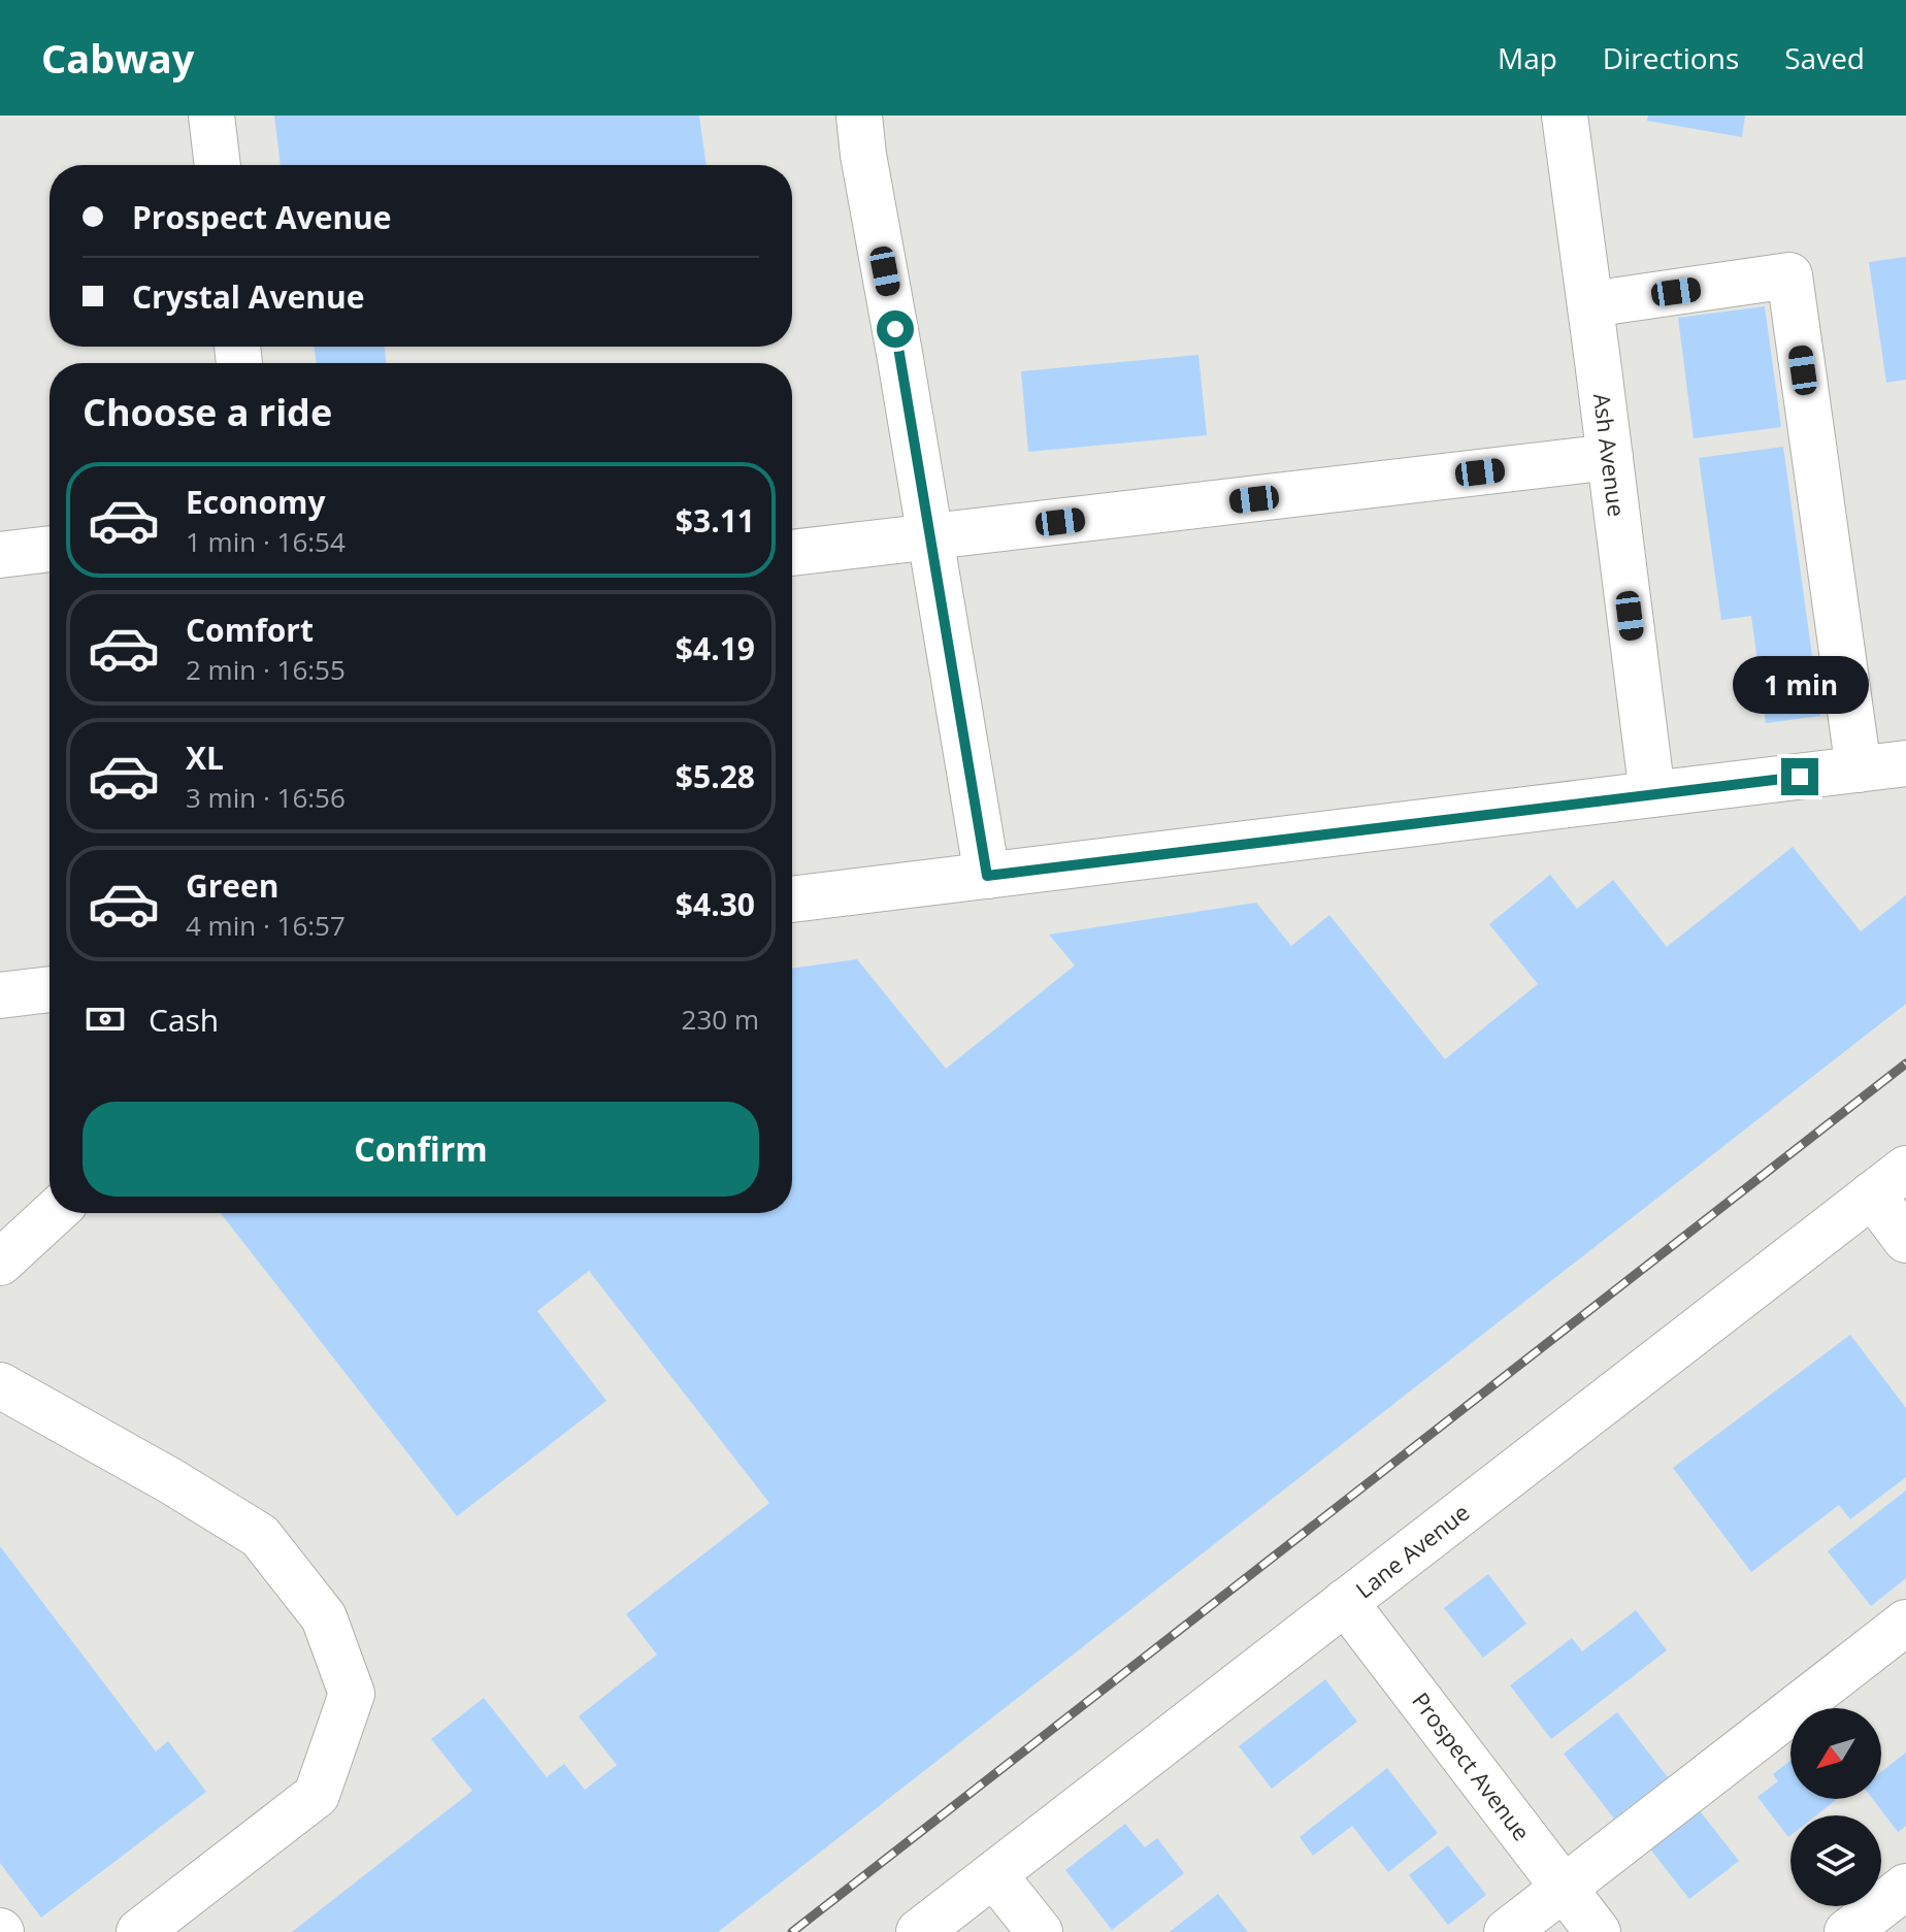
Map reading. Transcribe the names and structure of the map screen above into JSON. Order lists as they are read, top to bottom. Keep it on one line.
{"streets":{"street":["Ash Avenue","Lane Avenue","Prospect Avenue"]},"crossings":[["Lane Avenue","Prospect Avenue"]],"north":"bottom left","page":{"header":"Cabway","nav":["Map","Directions","Saved"],"banner":["Prospect Avenue","Crystal Avenue"],"heading":"Choose a ride","list":[{"name":"Economy","note":"1 min · 16:54","value":"$3.11"},{"name":"Comfort","note":"2 min · 16:55","value":"$4.19"},{"name":"XL","note":"3 min · 16:56","value":"$5.28"},{"name":"Green","note":"4 min · 16:57","value":"$4.30"}],"bubble":"1 min","pay":["Cash","230 m"],"buttons":"Confirm"}}
